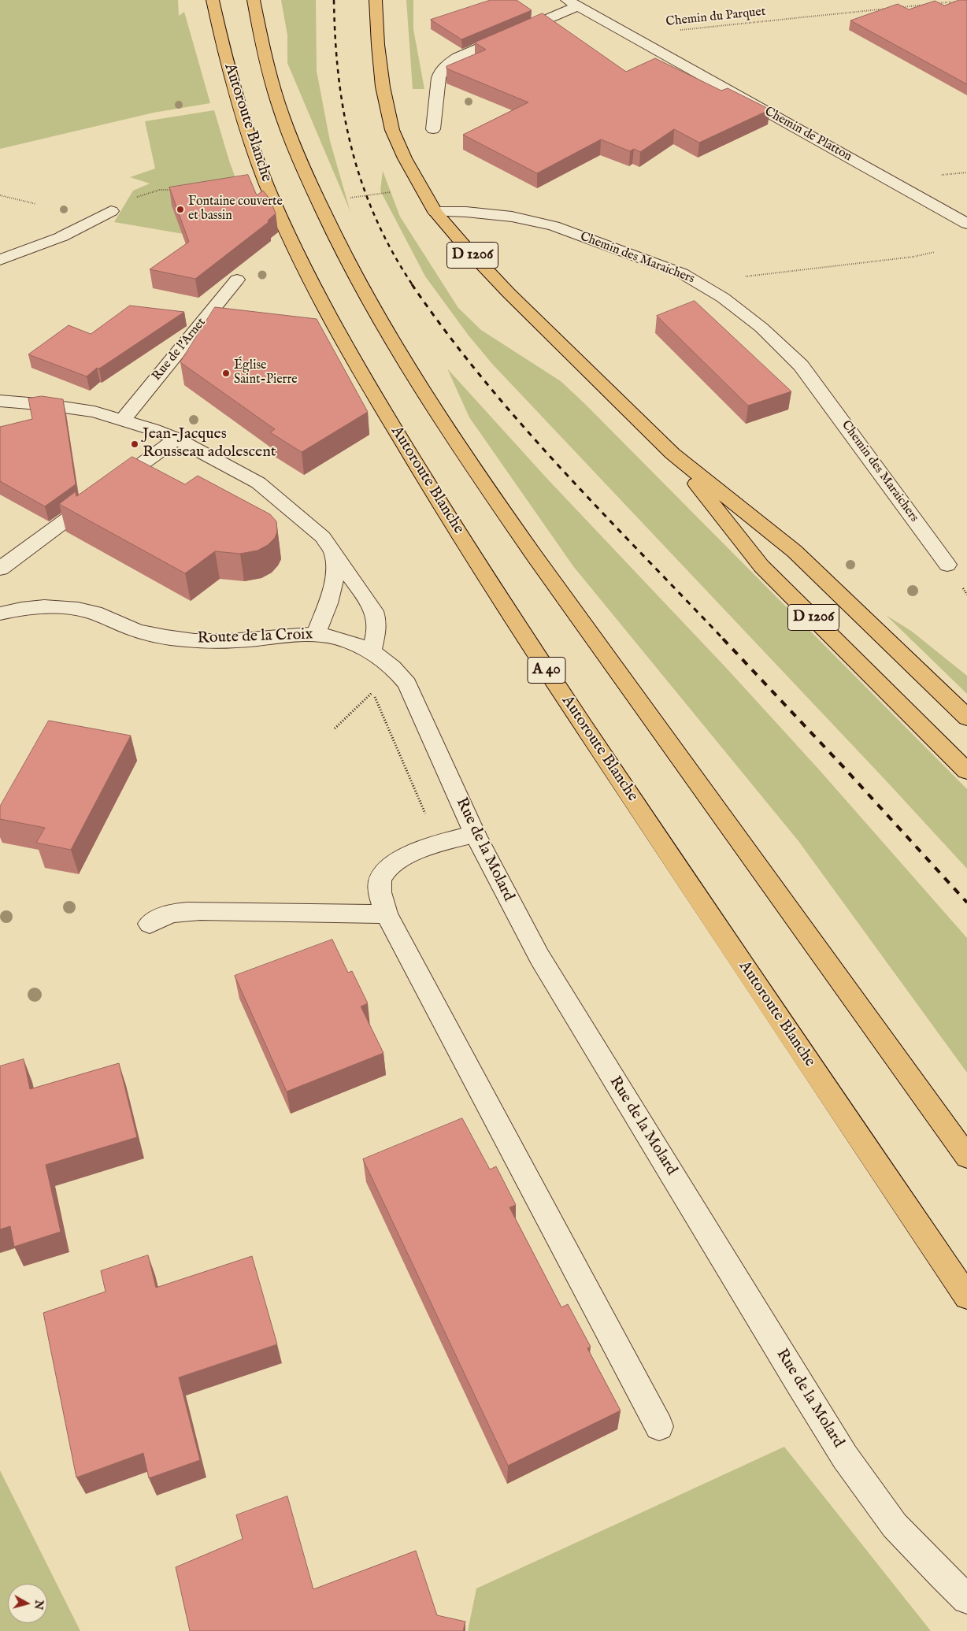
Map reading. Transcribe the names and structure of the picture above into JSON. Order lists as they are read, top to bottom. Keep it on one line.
{"streets":{"main road":["Autoroute Blanche","D 1206","A 40"],"street":["Chemin de Platton","Chemin des Maraichers","Rue de l'Arnet","Route de la Croix","Rue de la Molard"],"path":["Chemin du Parquet"]},"crossings":[["Chemin du Parquet","Chemin de Platton"],["D 1206","Chemin des Maraichers"],["Route de la Croix","Rue de la Molard"]],"places":["Fontaine couverte et bassin","Église Saint-Pierre","Jean-Jacques Rousseau adolescent"],"north":"right"}
